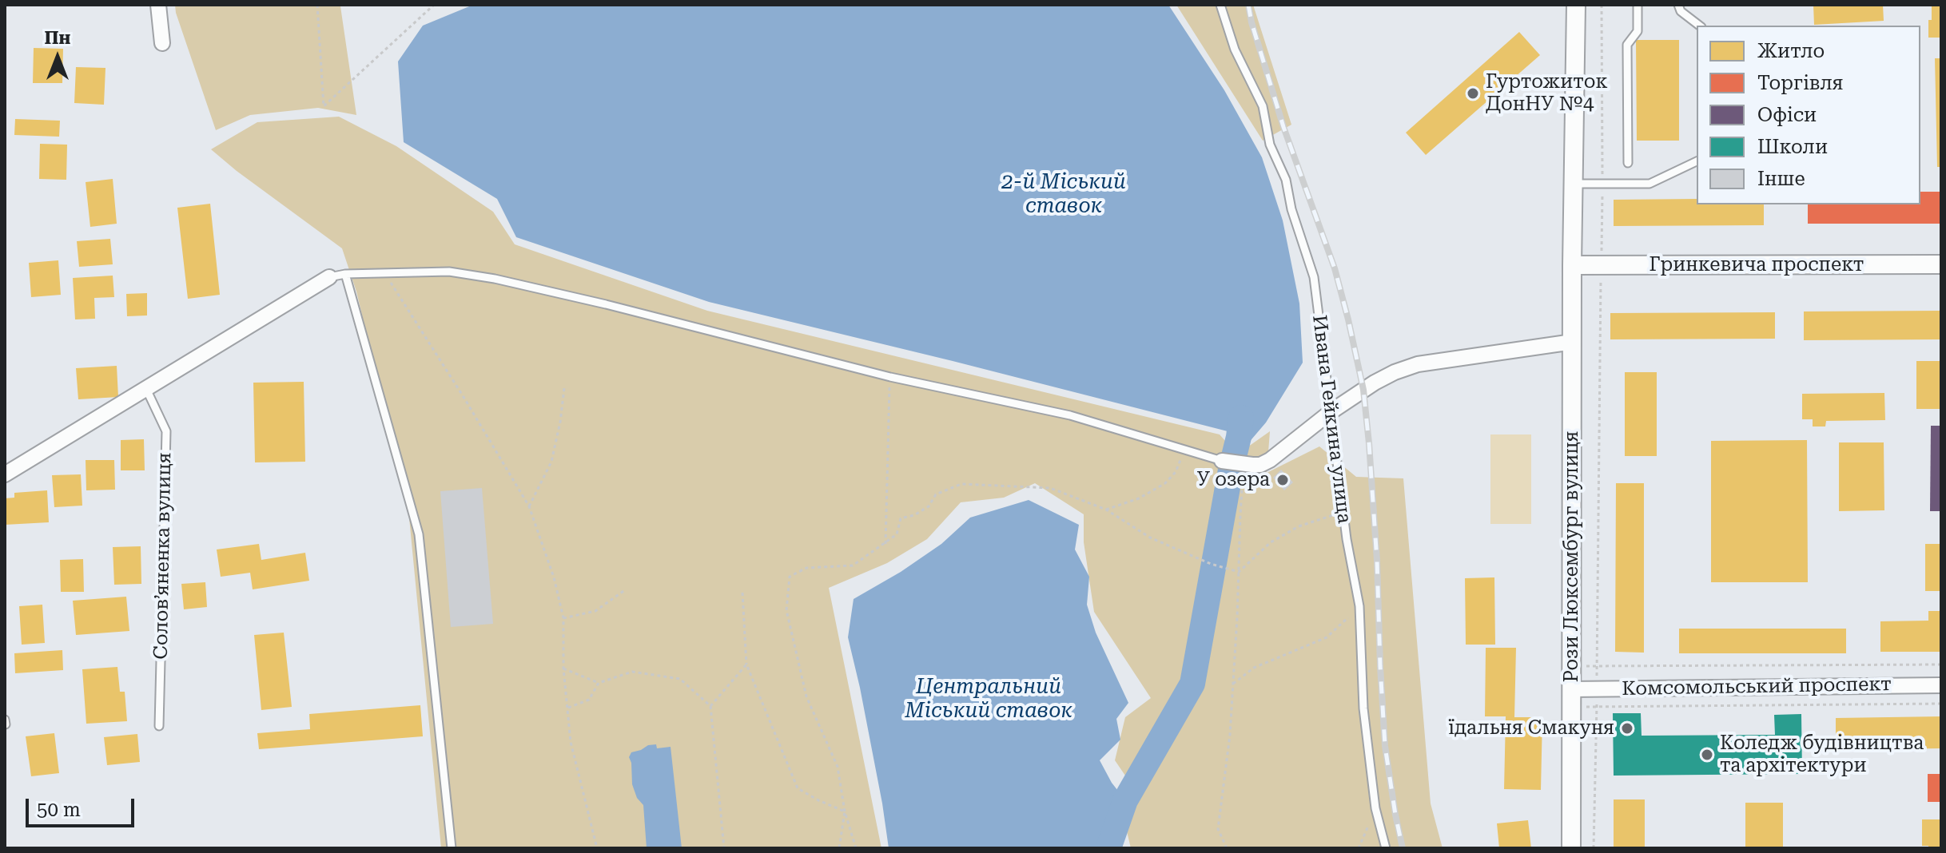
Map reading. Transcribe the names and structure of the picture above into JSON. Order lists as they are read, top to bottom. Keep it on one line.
{"streets":{"street":["Гринкевича проспект","Рози Люксембург вулиця","Комсомольський проспект"],"lane":["Ивана Гейкина улица","Солов’яненка вулиця"]},"crossings":[["Гринкевича проспект","Рози Люксембург вулиця"],["Рози Люксембург вулиця","Комсомольський проспект"]],"water":["2-й Міський ставок","Центральний Міський ставок"],"places":["Гуртожиток ДонНУ №4","У озера","їдальня Смакуня","Коледж будівництва та архітектури"],"legend":["Житло","Торгівля","Офіси","Школи","Інше"],"scale_bar":"50 m","north":"top"}
